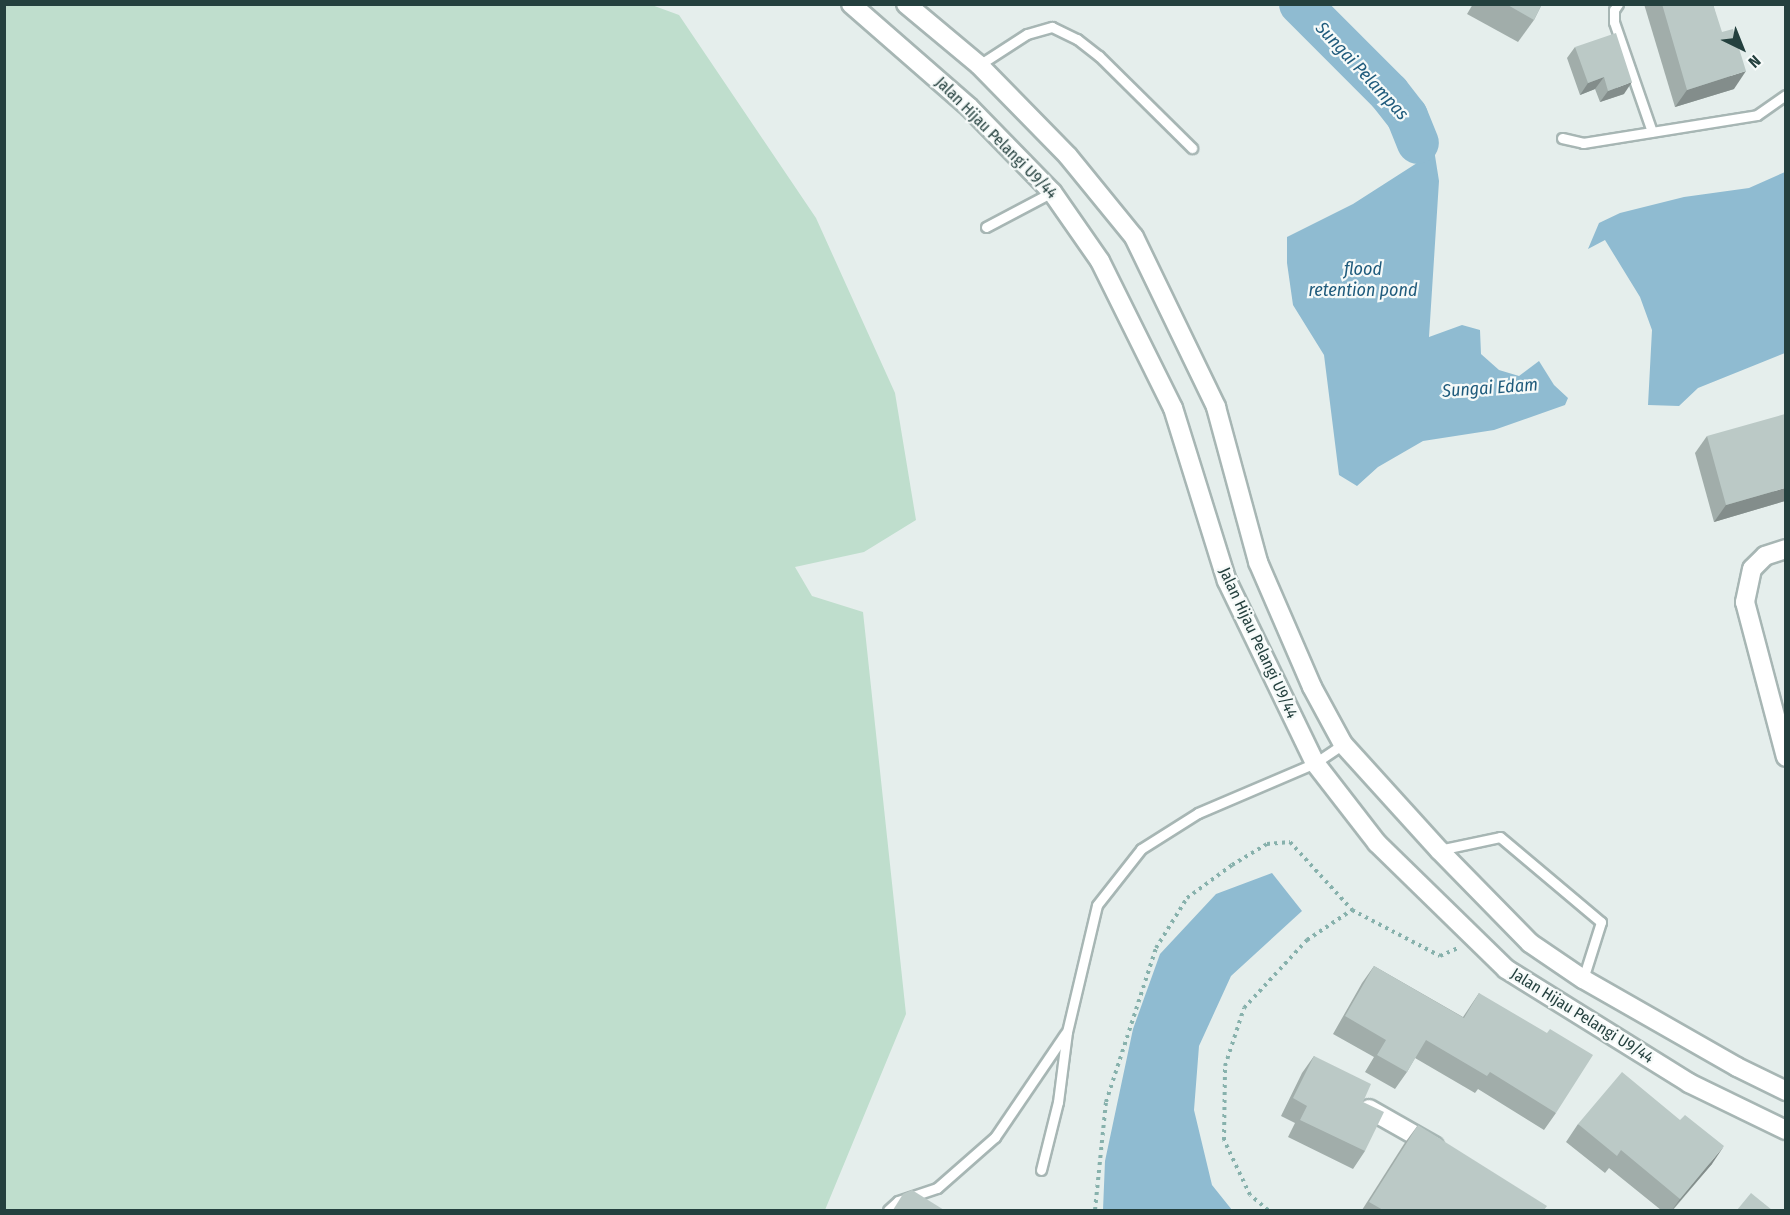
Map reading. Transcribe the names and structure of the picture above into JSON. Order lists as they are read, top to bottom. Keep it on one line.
{"streets":{"street":["Jalan Hijau Pelangi U9/44"]},"water":["Sungai Pelampas","flood retention pond","Sungai Edam"],"north":"bottom right"}
